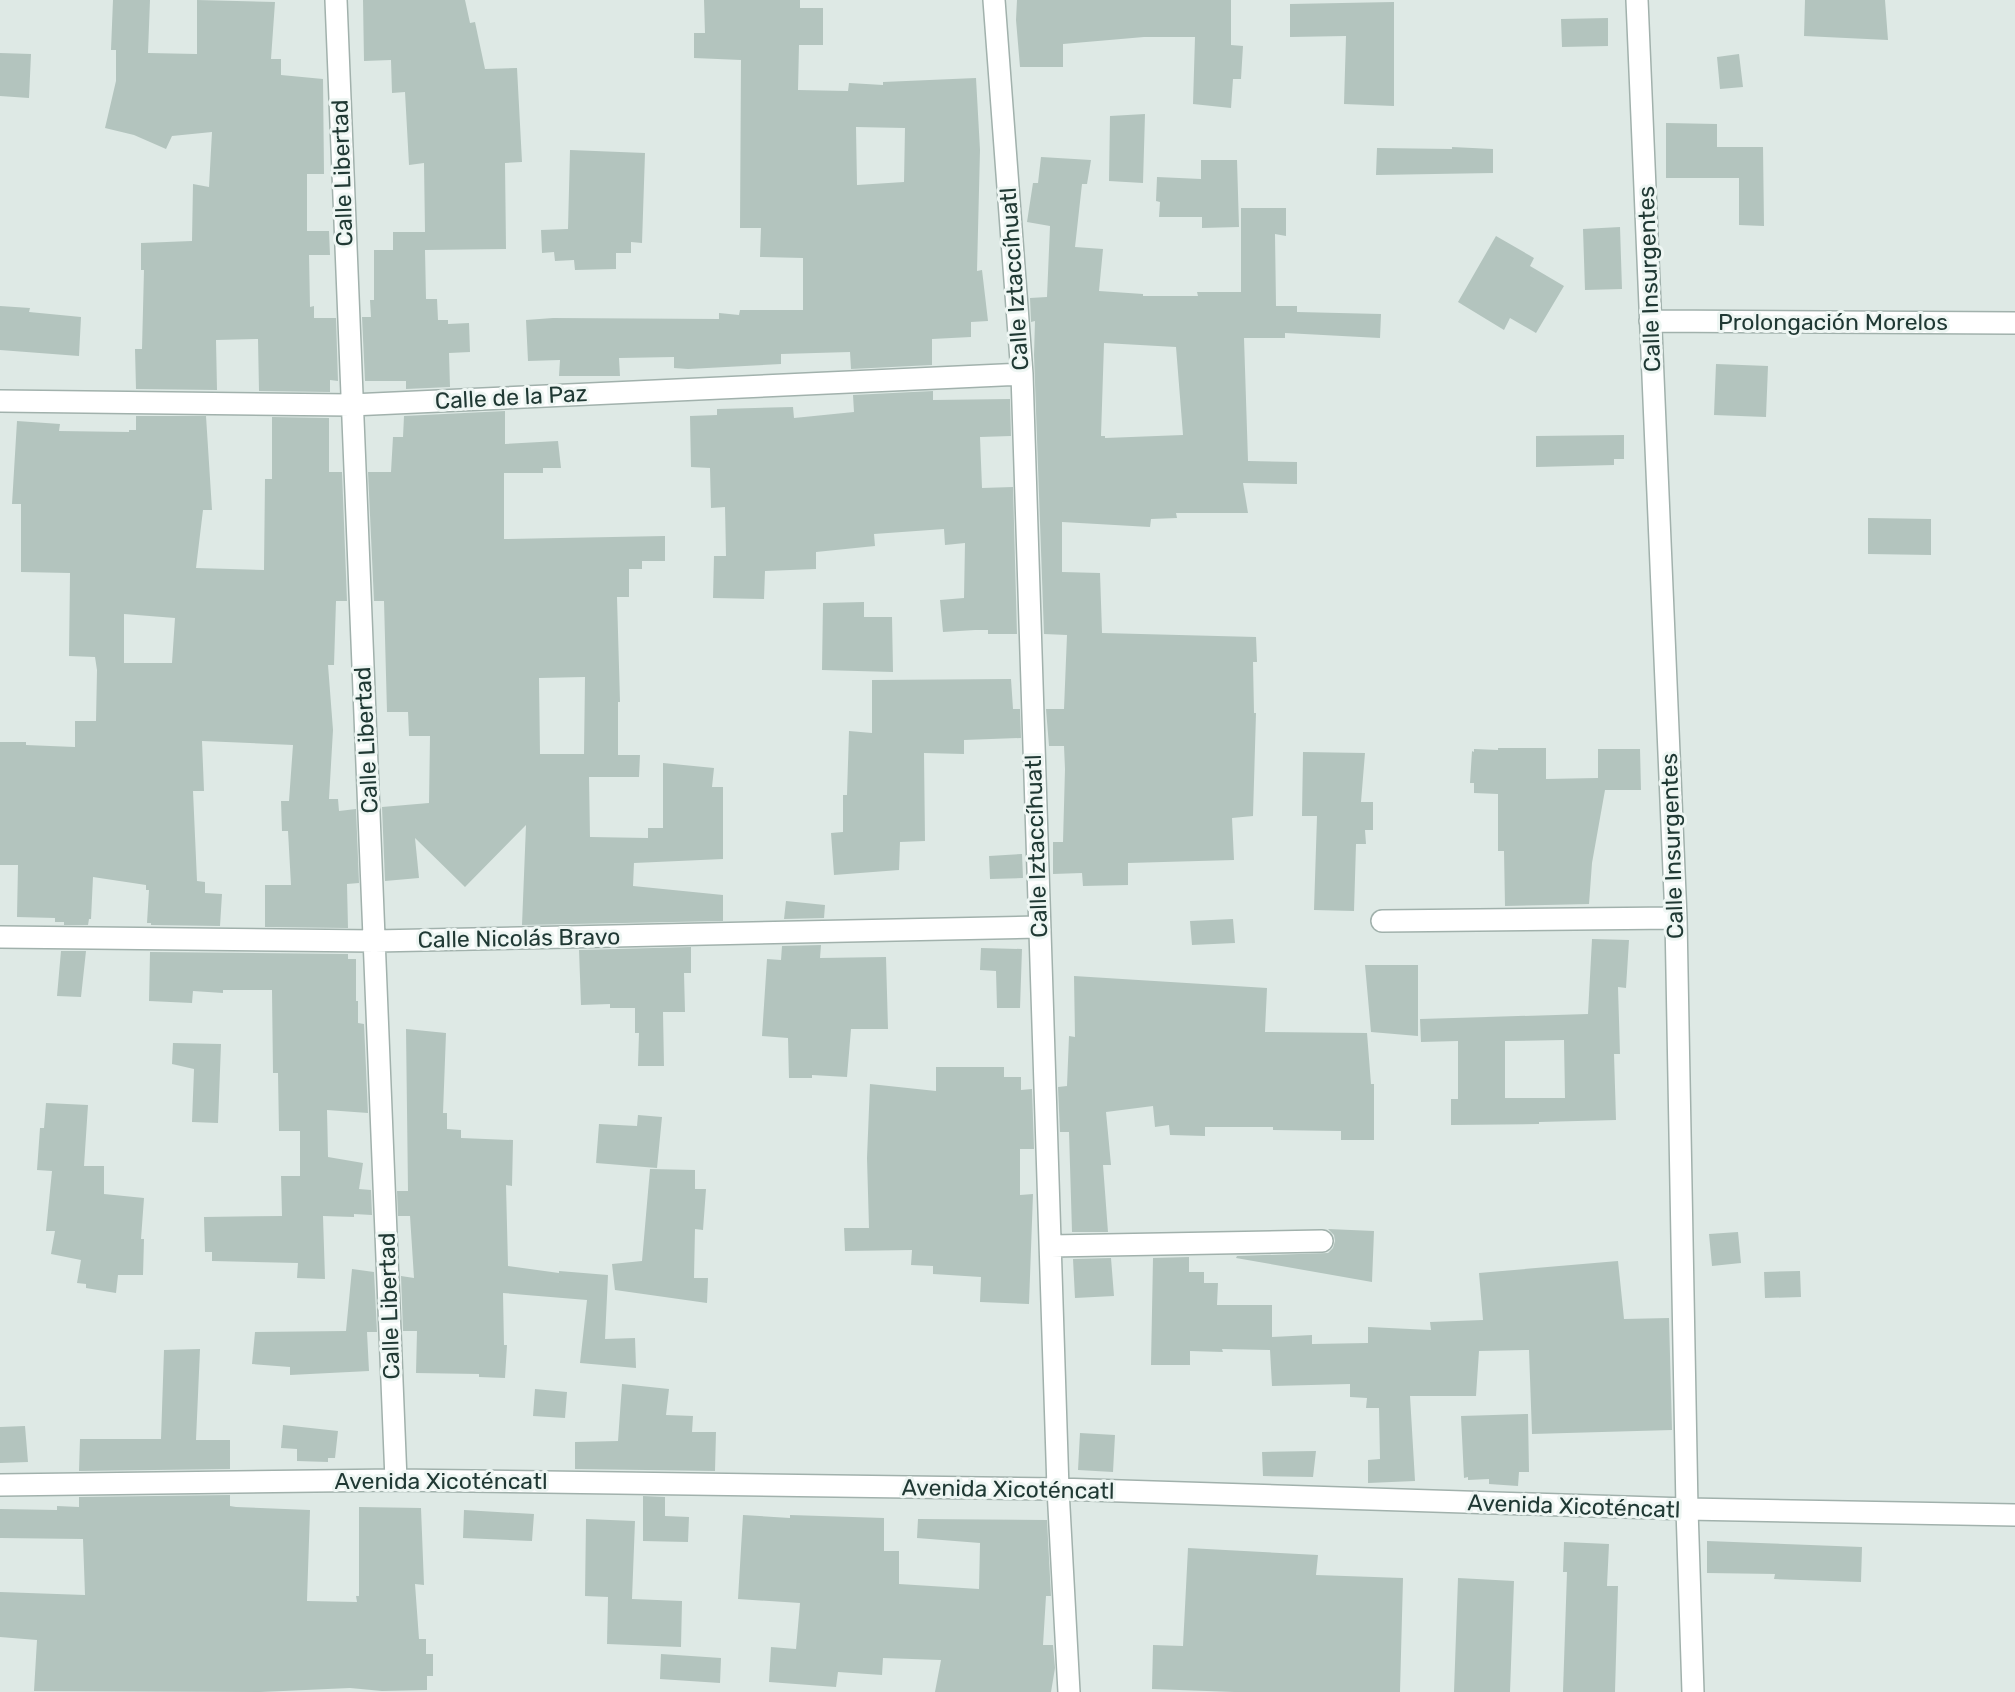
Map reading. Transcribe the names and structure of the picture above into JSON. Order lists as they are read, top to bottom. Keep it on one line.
{"streets":{"street":["Calle Libertad","Calle Iztaccíhuatl","Calle Insurgentes","Prolongación Morelos","Calle de la Paz","Calle Nicolás Bravo","Avenida Xicoténcatl"]},"crossings":[["Calle Libertad","Calle de la Paz"],["Calle Libertad","Calle Nicolás Bravo"],["Calle Libertad","Avenida Xicoténcatl"],["Calle Iztaccíhuatl","Calle de la Paz"],["Calle Iztaccíhuatl","Calle Nicolás Bravo"],["Calle Iztaccíhuatl","Avenida Xicoténcatl"],["Calle Insurgentes","Prolongación Morelos"],["Calle Insurgentes","Avenida Xicoténcatl"]]}
